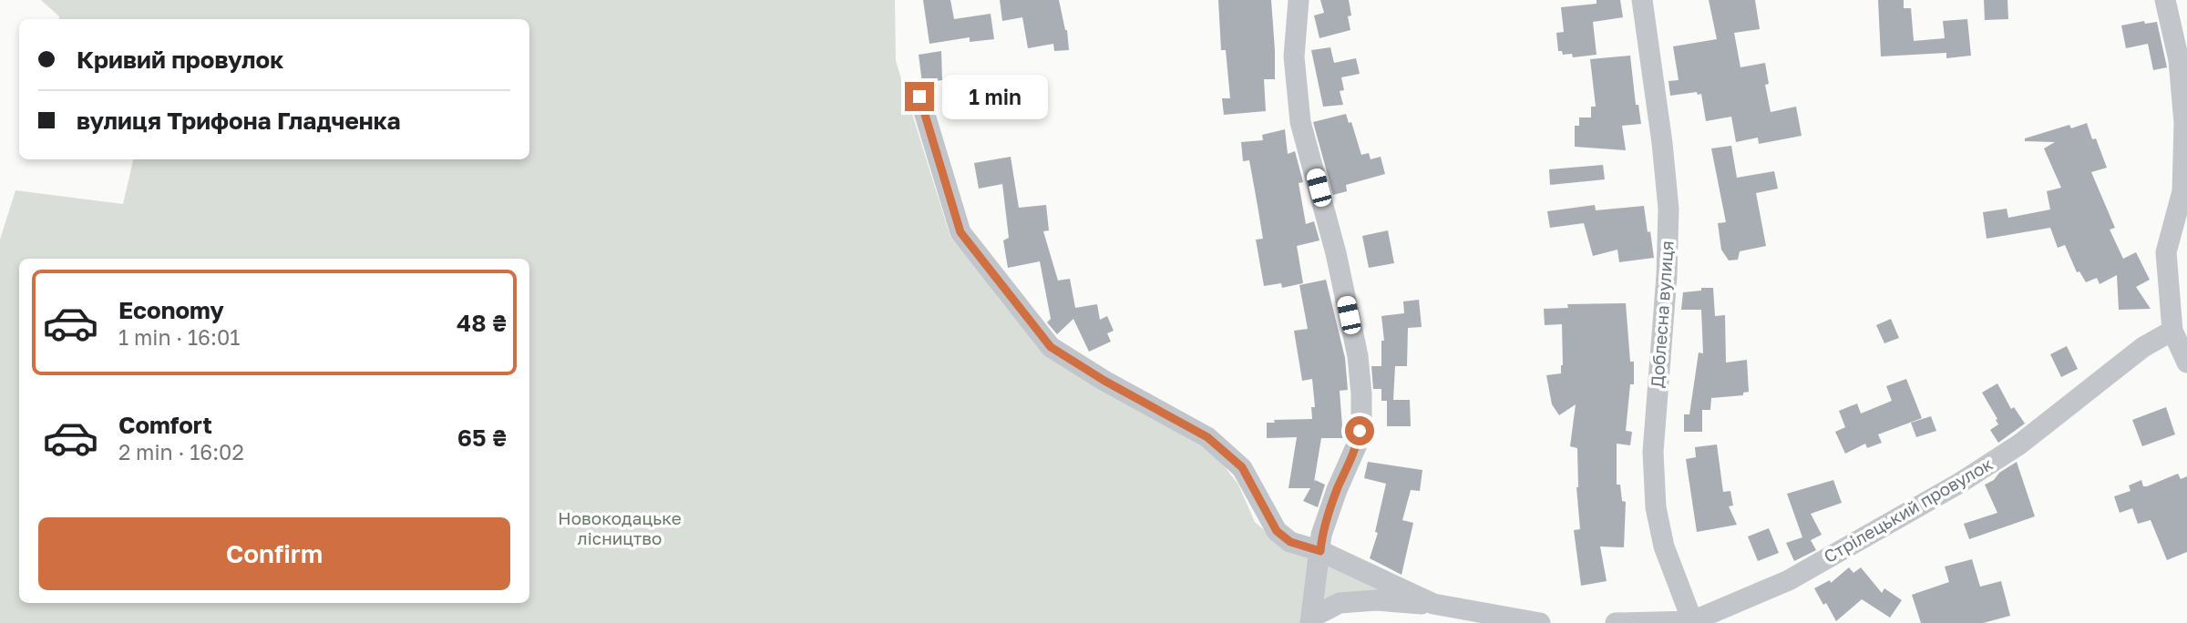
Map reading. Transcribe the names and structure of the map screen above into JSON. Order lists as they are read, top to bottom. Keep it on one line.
{"streets":{"street":["Доблесна вулиця","Стрілецький провулок"]},"crossings":[["Доблесна вулиця","Стрілецький провулок"]],"parks":["Новокодацьке лісництво"],"page":{"banner":["Кривий провулок","вулиця Трифона Гладченка"],"bubble":"1 min","list":[{"name":"Economy","note":"1 min · 16:01","value":"48 ₴"},{"name":"Comfort","note":"2 min · 16:02","value":"65 ₴"}],"buttons":"Confirm"}}
